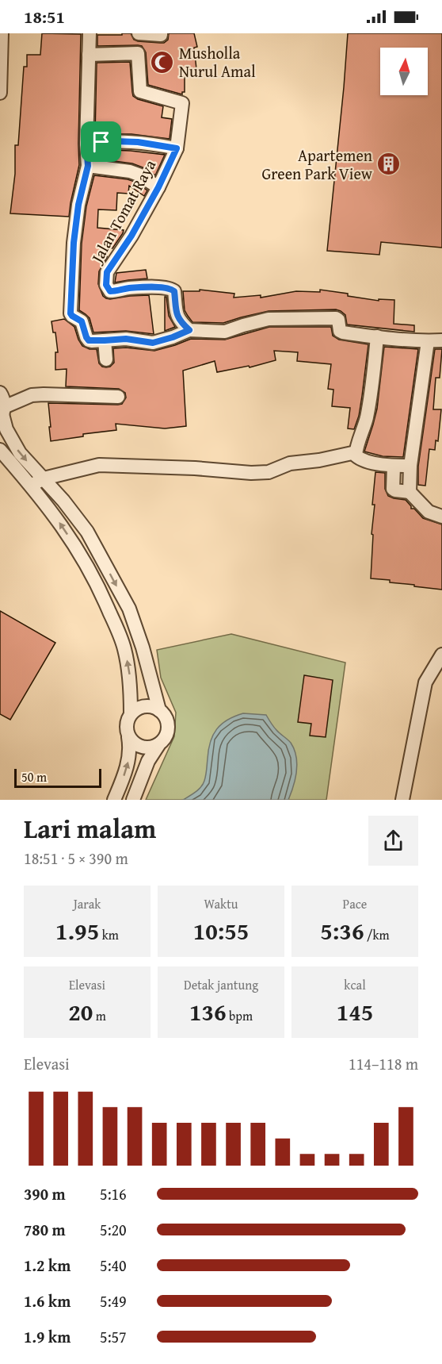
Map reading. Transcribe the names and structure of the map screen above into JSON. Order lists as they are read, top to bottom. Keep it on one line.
{"streets":{"street":["Jalan Tomat Raya"]},"places":{"mosque":["Musholla Nurul Amal"],"building":["Apartemen Green Park View"]},"scale_bar":"50 m","north":"top","page":{"status":"18:51","scale":"50 m","heading":["Lari malam","18:51 · 5 × 390 m"],"stats":[["Jarak","1.95 km"],["Waktu","10:55"],["Pace","5:36 /km"],["Elevasi","20 m"],["Detak jantung","136 bpm"],["kcal","145"]],"chart":["Elevasi","114–118 m"],"list":[{"name":"390 m","note":"5:16"},{"name":"780 m","note":"5:20"},{"name":"1.2 km","note":"5:40"},{"name":"1.6 km","note":"5:49"},{"name":"1.9 km","note":"5:57"}]}}
